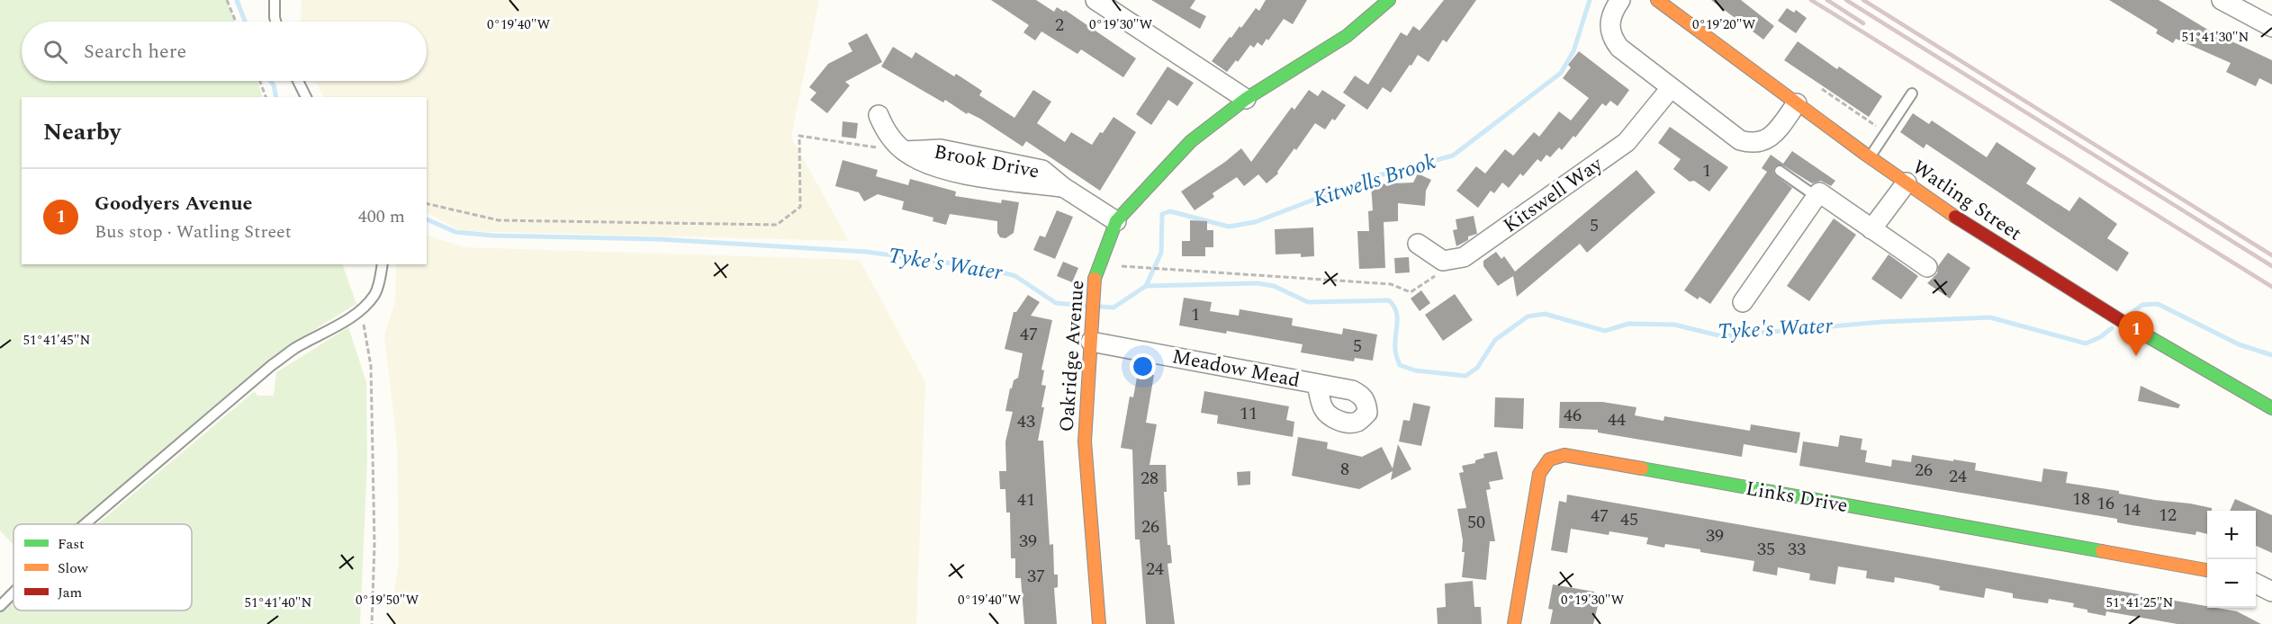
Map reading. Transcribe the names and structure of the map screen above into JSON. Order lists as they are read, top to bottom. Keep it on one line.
{"streets":{"street":["Brook Drive","Kitswell Way","Watling Street","Oakridge Avenue","Meadow Mead","Links Drive"]},"crossings":[["Brook Drive","Oakridge Avenue"],["Oakridge Avenue","Meadow Mead"]],"water":["Kitwells Brook","Tyke's Water"],"house_numbers":["2","1","5","1","47","5","11","46","44","43","8","26","24","28","18","41","16","14","12","47","45","50","26","39","39","35","33","24","37"],"legend":["Fast","Slow","Jam"],"page":{"search":"Search here","heading":"Nearby","list":[{"mark":"1","name":"Goodyers Avenue","note":"Bus stop · Watling Street","value":"400 m"}],"pins":"1","map_buttons":["+","−"]},"coordinates":["0°19'40\"W","0°19'30\"W","0°19'20\"W","51°41'30\"N","51°41'45\"N","0°19'50\"W","51°41'40\"N","51°41'25\"N"]}
